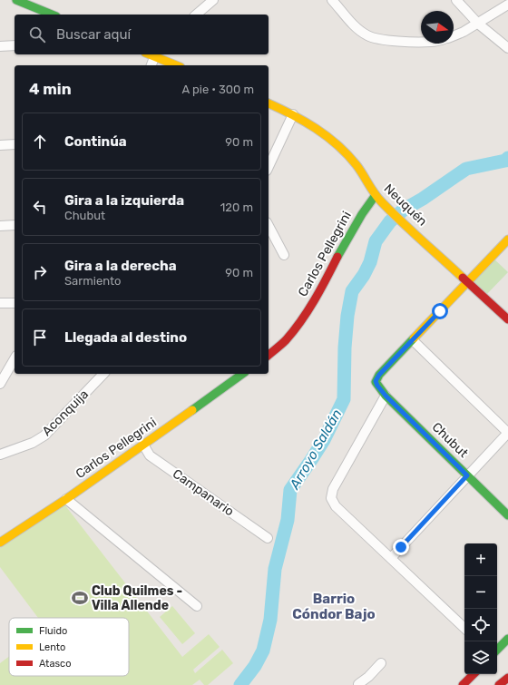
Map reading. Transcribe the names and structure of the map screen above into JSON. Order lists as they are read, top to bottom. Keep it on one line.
{"streets":{"main road":["Neuquén","Carlos Pellegrini","Chubut"],"street":["Aconquija","Campanario"]},"crossings":[["Neuquén","Carlos Pellegrini"],["Carlos Pellegrini","Campanario"]],"districts":["Barrio Cóndor Bajo"],"water":["Arroyo Saldán"],"places":{"sports":["Club Quilmes - Villa Allende"]},"legend":["Fluido","Lento","Atasco"],"north":"right","page":{"search":"Buscar aquí","heading":["4 min","A pie · 300 m"],"list":[["Continúa","90 m"],["Gira a la izquierda","Chubut","120 m"],["Gira a la derecha","Sarmiento","90 m"],"Llegada al destino"],"map_buttons":["+","−"]}}
